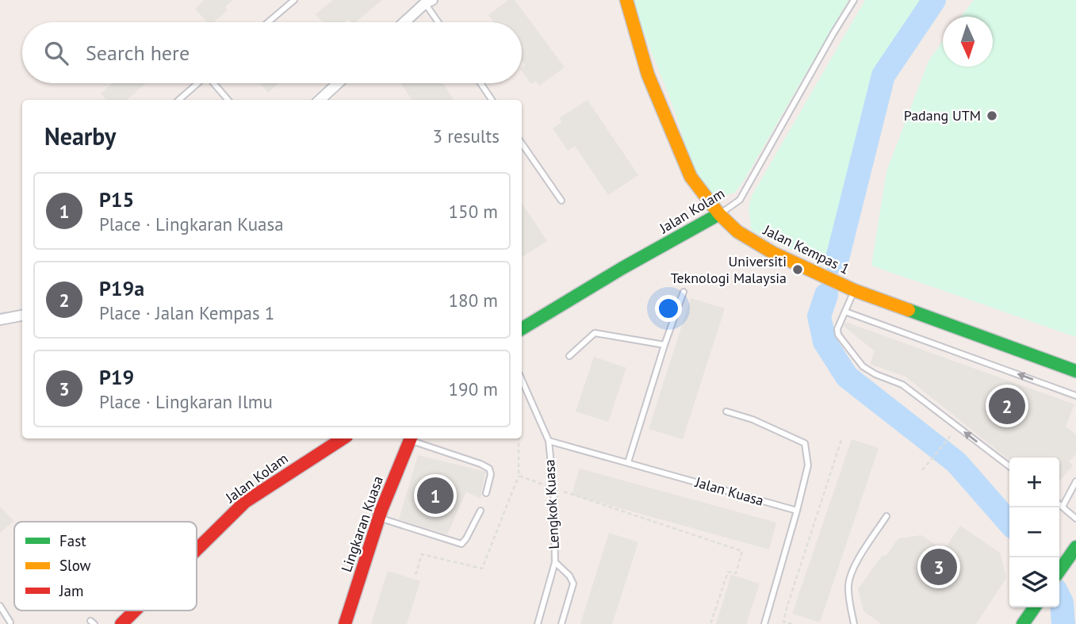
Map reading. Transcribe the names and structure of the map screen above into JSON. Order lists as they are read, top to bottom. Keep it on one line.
{"streets":{"street":["Jalan Kolam","Jalan Kempas 1","Lingkaran Kuasa"],"lane":["Jalan Kuasa","Lengkok Kuasa"]},"crossings":[["Jalan Kolam","Jalan Kempas 1"],["Jalan Kuasa","Lengkok Kuasa"]],"places":["Padang UTM","Universiti Teknologi Malaysia"],"legend":["Fast","Slow","Jam"],"north":"bottom","page":{"search":"Search here","heading":["Nearby","3 results"],"list":[{"mark":"1","name":"P15","note":"Place · Lingkaran Kuasa","value":"150 m"},{"mark":"2","name":"P19a","note":"Place · Jalan Kempas 1","value":"180 m"},{"mark":"3","name":"P19","note":"Place · Lingkaran Ilmu","value":"190 m"}],"pins":["2","1","3"],"map_buttons":["+","−"]}}
